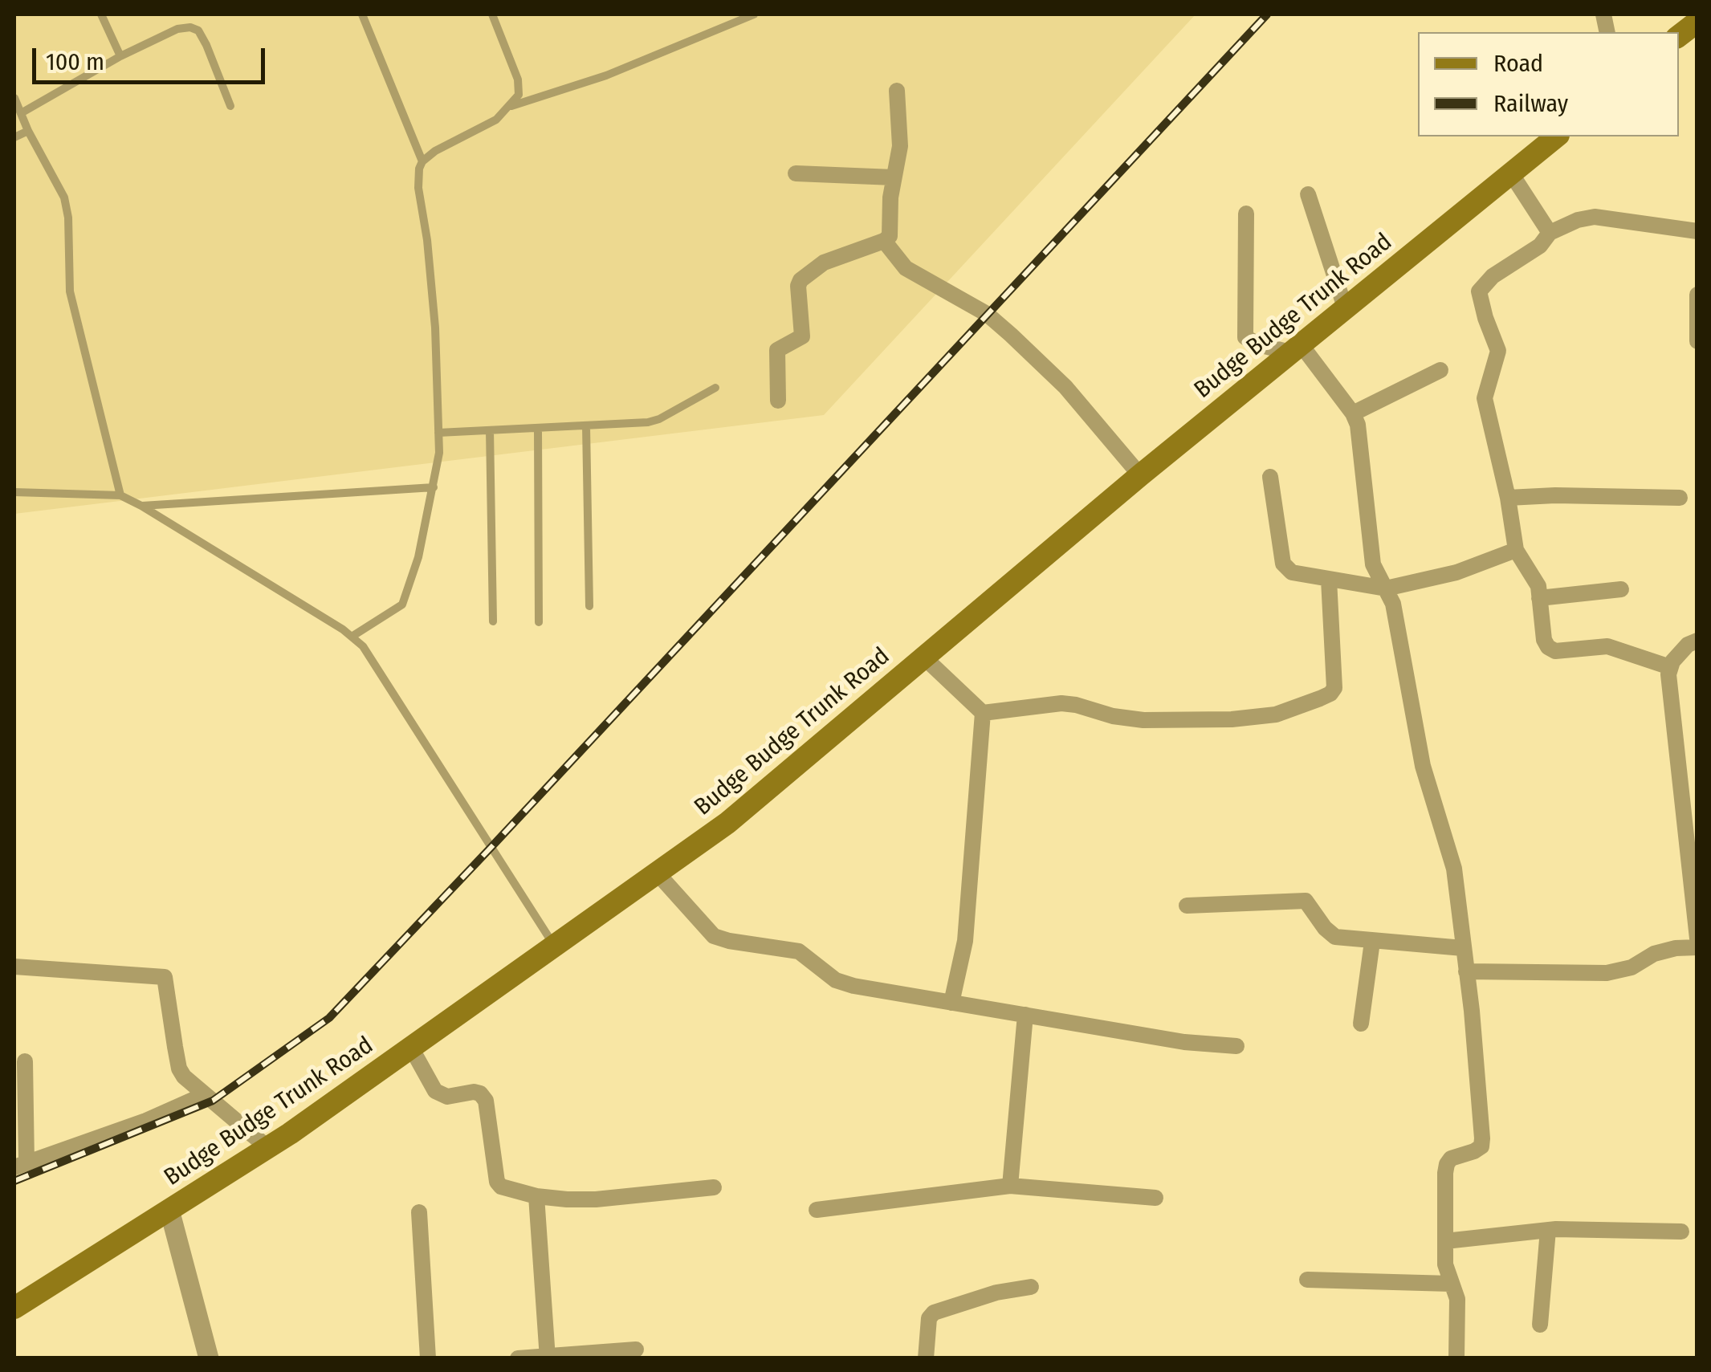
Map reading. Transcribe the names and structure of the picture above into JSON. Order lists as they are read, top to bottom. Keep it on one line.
{"streets":{"main road":["Budge Budge Trunk Road"]},"legend":["Road","Railway"],"scale_bar":"100 m"}
